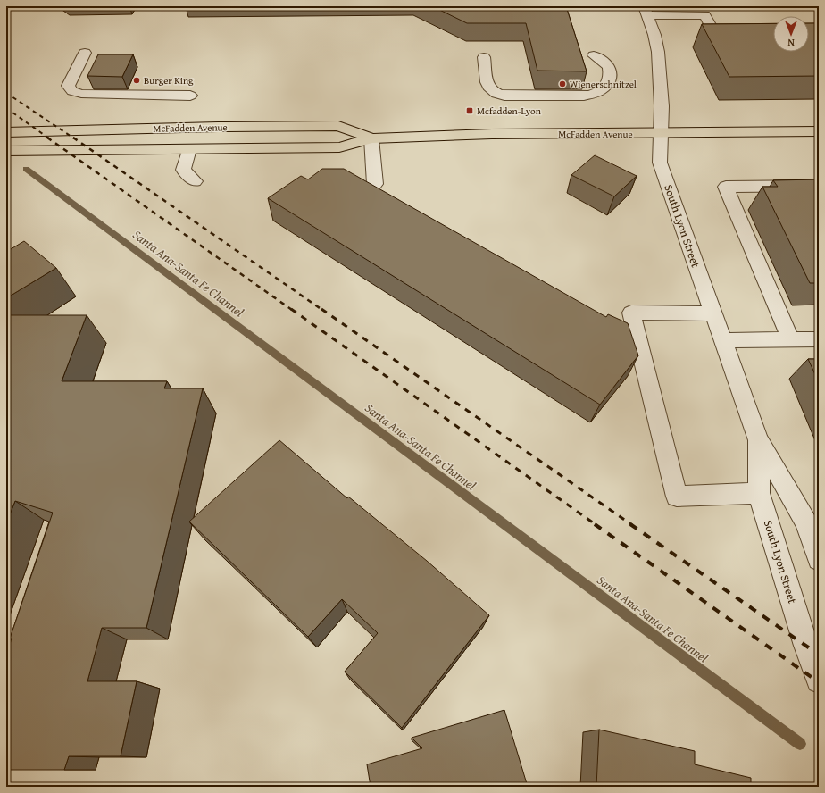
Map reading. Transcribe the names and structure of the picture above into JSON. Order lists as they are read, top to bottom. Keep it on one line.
{"streets":{"main road":["McFadden Avenue"],"street":["South Lyon Street"]},"crossings":[["McFadden Avenue","South Lyon Street"]],"water":["Santa Ana-Santa Fe Channel"],"places":{"other":["Burger King","Wienerschnitzel"],"transit":["Mcfadden-Lyon"]},"north":"bottom"}
